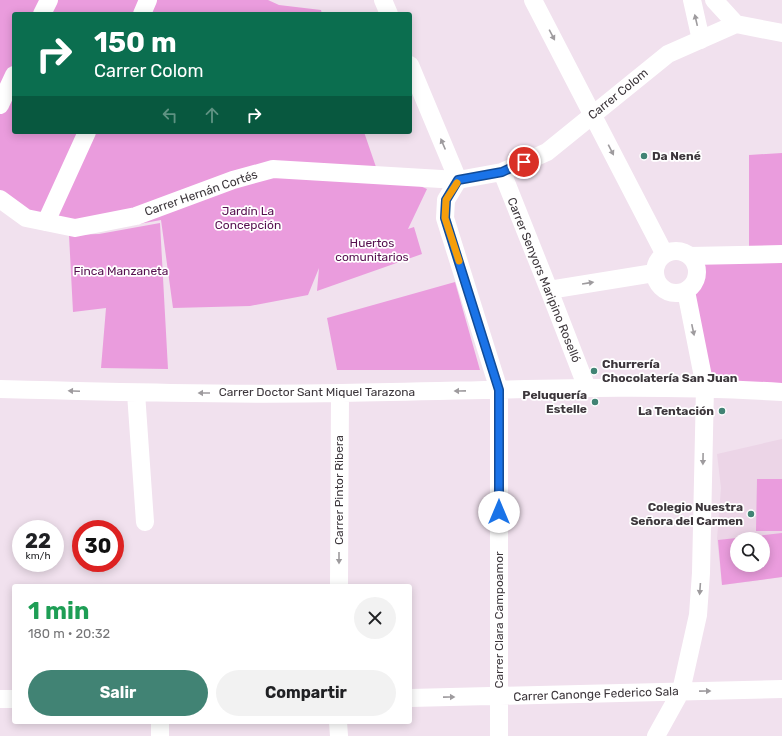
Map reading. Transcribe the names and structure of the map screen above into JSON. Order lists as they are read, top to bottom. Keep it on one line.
{"streets":{"street":["Carrer Colom","Carrer Hernán Cortés","Carrer Senyors Maripino Roselló","Carrer Doctor Sant Miquel Tarazona","Carrer Pintor Ribera","Carrer Clara Campoamor","Carrer Canonge Federico Sala"]},"crossings":[["Carrer Colom","Carrer Hernán Cortés"],["Carrer Colom","Carrer Senyors Maripino Roselló"],["Carrer Colom","Carrer Clara Campoamor"],["Carrer Hernán Cortés","Carrer Clara Campoamor"],["Carrer Senyors Maripino Roselló","Carrer Doctor Sant Miquel Tarazona"],["Carrer Doctor Sant Miquel Tarazona","Carrer Pintor Ribera"],["Carrer Doctor Sant Miquel Tarazona","Carrer Clara Campoamor"],["Carrer Clara Campoamor","Carrer Canonge Federico Sala"]],"one_way":["Carrer Doctor Sant Miquel Tarazona","Carrer Pintor Ribera","Carrer Canonge Federico Sala"],"parks":["Jardín La Concepción","Huertos comunitarios","Finca Manzaneta"],"places":["Da Nené","Churrería Chocolatería San Juan","Peluquería Estelle","La Tentación","Colegio Nuestra Señora del Carmen"],"page":{"turn":["150 m","Carrer Colom"],"speed":"22 km/h","limit":"30","heading":["1 min","180 m · 20:32"],"buttons":["Salir","Compartir"]}}
